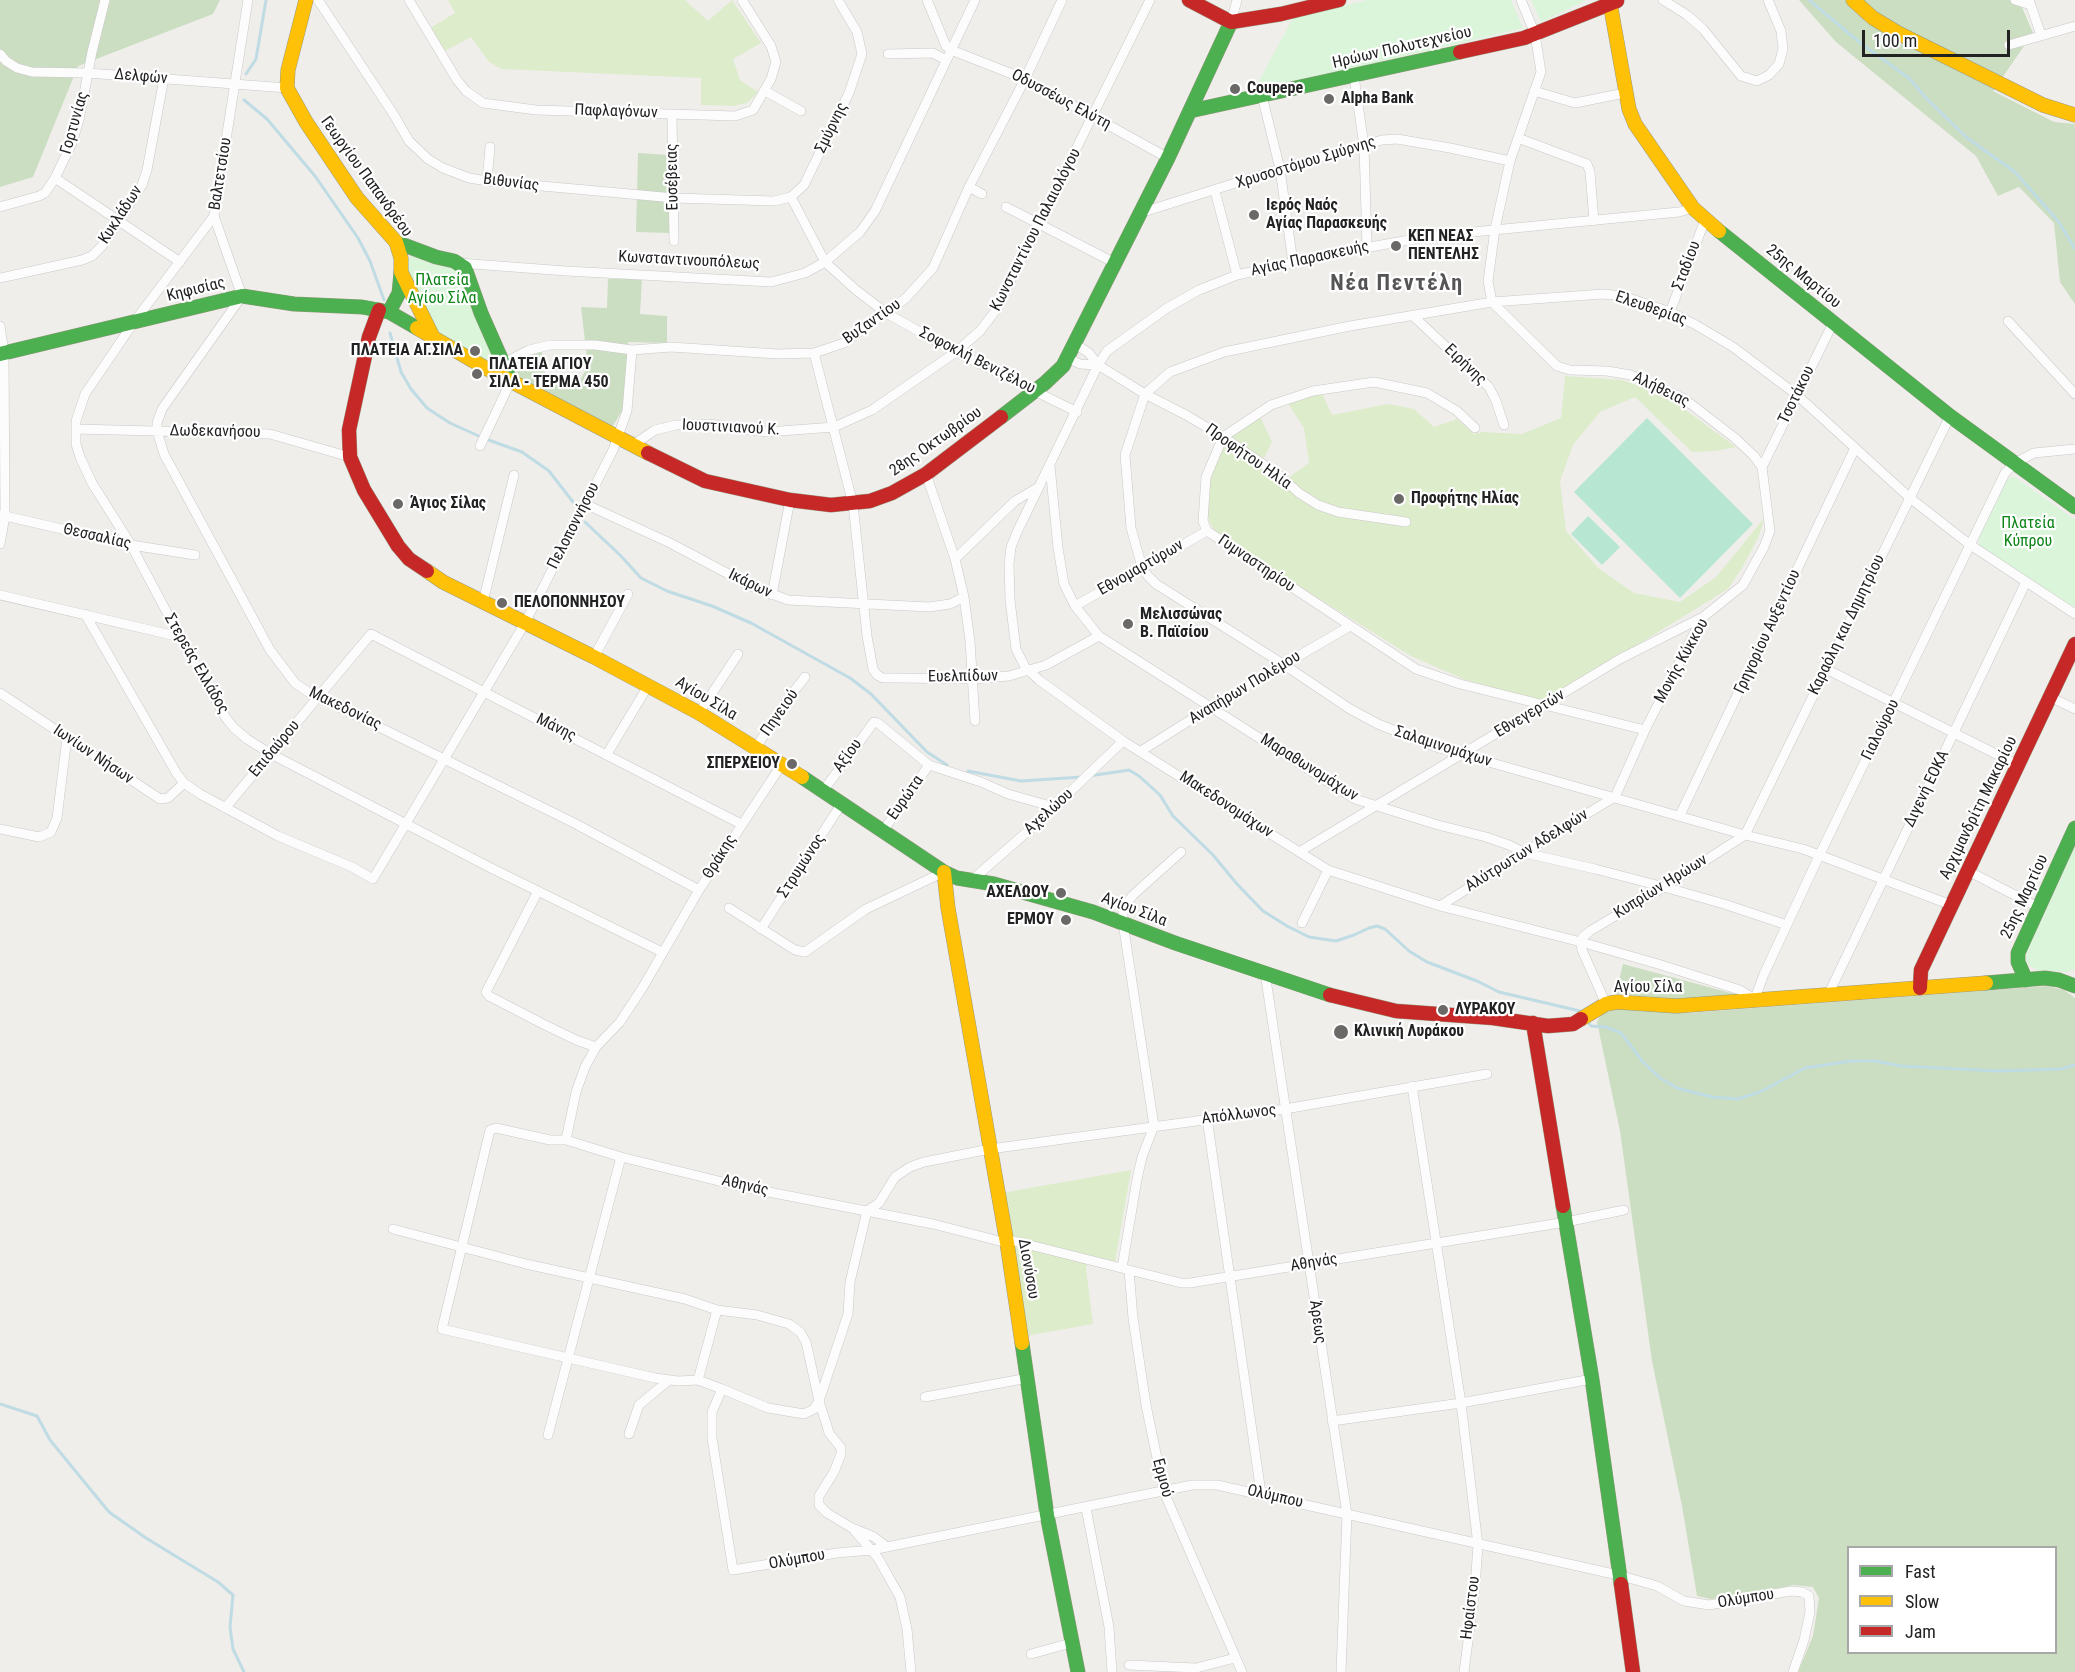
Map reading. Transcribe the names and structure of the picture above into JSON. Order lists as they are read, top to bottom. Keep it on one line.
{"streets":{"street":["Ηρώων Πολυτεχνείου","Δελφών","Οδυσσέως Ελύτη","Παφλαγόνων","Γορτυνίας","Σμύρνης","Χρυσοστόμου Σμύρνης","Βαλτετσίου","Γεωργίου Παπανδρέου","Ευσέβειας","Βιθυνίας","Κυκλάδων","Κωνσταντίνου Παλαιολόγου","Αγίας Παρασκευής","Κωνσταντινουπόλεως","Σταδίου","25ης Μαρτίου","Κηφισίας","Ελευθερίας","Βυζαντίου","Σοφοκλή Βενιζέλου","Ειρήνης","Αλήθειας","Τσοτάκου","Ιουστινιανού Κ.","Δωδεκανήσου","28ης Οκτωβρίου","Προφήτου Ηλία","Πελοποννήσου","Θεσσαλίας","Γυμναστηρίου","Εθνομαρτύρων","Ικάρων","Καραόλη και Δημητρίου","Γρηγορίου Αυξεντίου","Μονής Κύκκου","Στερεάς Ελλάδος","Ευελπίδων","Αναπήρων Πολέμου","Αγίου Σίλα","Μακεδονίας","Πηνειού","Εθνεγερτών","Μάνης","Γιαλούρου","Σαλαμινομάχων","Επιδαύρου","Ιωνίων Νήσων","Αξίου","Μαραθωνομάχων","Διγενή ΕΟΚΑ","Ευρώτα","Μακεδονομάχων","Αρχιμανδρίτη Μακαρίου","Αχελώου","Αλύτρωτων Αδελφών","Θράκης","Στρυμώνος","Κυπρίων Ηρώων","Απόλλωνος","Αθηνάς","Διονύσου","Άρεως","Ερμού","Ολύμπου","Ηφαίστου"]},"crossings":[["Ηρώων Πολυτεχνείου","25ης Μαρτίου"],["Ηρώων Πολυτεχνείου","28ης Οκτωβρίου"],["Δελφών","Γορτυνίας"],["Δελφών","Βαλτετσίου"],["Δελφών","Γεωργίου Παπανδρέου"],["Δελφών","Κυκλάδων"],["Οδυσσέως Ελύτη","Κωνσταντίνου Παλαιολόγου"],["Οδυσσέως Ελύτη","Κωνσταντινουπόλεως"],["Οδυσσέως Ελύτη","Βυζαντίου"],["Οδυσσέως Ελύτη","28ης Οκτωβρίου"],["Παφλαγόνων","Ευσέβειας"],["Σμύρνης","Βιθυνίας"],["Σμύρνης","Σοφοκλή Βενιζέλου"],["Χρυσοστόμου Σμύρνης","28ης Οκτωβρίου"],["Βαλτετσίου","Κηφισίας"],["Βαλτετσίου","Στερεάς Ελλάδος"],["Γεωργίου Παπανδρέου","Κωνσταντινουπόλεως"],["Γεωργίου Παπανδρέου","Κηφισίας"],["Γεωργίου Παπανδρέου","Δωδεκανήσου"],["Γεωργίου Παπανδρέου","28ης Οκτωβρίου"],["Γεωργίου Παπανδρέου","Αγίου Σίλα"],["Ευσέβειας","Βιθυνίας"],["Βιθυνίας","Σοφοκλή Βενιζέλου"],["Κωνσταντίνου Παλαιολόγου","Σοφοκλή Βενιζέλου"],["Κωνσταντίνου Παλαιολόγου","Ιουστινιανού Κ."],["Αγίας Παρασκευής","25ης Μαρτίου"],["Αγίας Παρασκευής","Προφήτου Ηλία"],["Αγίας Παρασκευής","Μακεδονομάχων"],["Κωνσταντινουπόλεως","Σοφοκλή Βενιζέλου"],["Σταδίου","25ης Μαρτίου"],["Σταδίου","Ελευθερίας"],["25ης Μαρτίου","Τσοτάκου"],["25ης Μαρτίου","Καραόλη και Δημητρίου"],["25ης Μαρτίου","Αγίου Σίλα"],["25ης Μαρτίου","Γιαλούρου"],["Κηφισίας","28ης Οκτωβρίου"],["Κηφισίας","Στερεάς Ελλάδος"],["Ελευθερίας","Ειρήνης"],["Ελευθερίας","Αλήθειας"],["Ελευθερίας","Τσοτάκου"],["Ελευθερίας","Προφήτου Ηλία"],["Ελευθερίας","Καραόλη και Δημητρίου"],["Ελευθερίας","Γρηγορίου Αυξεντίου"],["Ελευθερίας","Γιαλούρου"],["Ελευθερίας","Σαλαμινομάχων"],["Ελευθερίας","Διγενή ΕΟΚΑ"],["Βυζαντίου","Σοφοκλή Βενιζέλου"],["Βυζαντίου","Πελοποννήσου"],["Σοφοκλή Βενιζέλου","28ης Οκτωβρίου"],["Σοφοκλή Βενιζέλου","Μακεδονομάχων"],["Αλήθειας","Τσοτάκου"],["Αλήθειας","Μονής Κύκκου"],["Τσοτάκου","Μονής Κύκκου"],["Ιουστινιανού Κ.","28ης Οκτωβρίου"],["Δωδεκανήσου","Στερεάς Ελλάδος"],["Δωδεκανήσου","Αγίου Σίλα"],["Δωδεκανήσου","Μακεδονίας"],["28ης Οκτωβρίου","Προφήτου Ηλία"],["28ης Οκτωβρίου","Πελοποννήσου"],["Προφήτου Ηλία","Γυμναστηρίου"],["Προφήτου Ηλία","Σαλαμινομάχων"],["Προφήτου Ηλία","Μακεδονομάχων"],["Πελοποννήσου","Ικάρων"],["Πελοποννήσου","Στερεάς Ελλάδος"],["Πελοποννήσου","Αγίου Σίλα"],["Πελοποννήσου","Μακεδονίας"],["Πελοποννήσου","Μάνης"],["Πελοποννήσου","Επιδαύρου"],["Θεσσαλίας","Στερεάς Ελλάδος"],["Γυμναστηρίου","Εθνομαρτύρων"],["Γυμναστηρίου","Μονής Κύκκου"],["Γυμναστηρίου","Αναπήρων Πολέμου"],["Γυμναστηρίου","Εθνεγερτών"],["Εθνομαρτύρων","Σαλαμινομάχων"],["Εθνομαρτύρων","Μαραθωνομάχων"],["Ικάρων","Ευελπίδων"],["Καραόλη και Δημητρίου","Σαλαμινομάχων"],["Καραόλη και Δημητρίου","Κυπρίων Ηρώων"],["Γρηγορίου Αυξεντίου","Σαλαμινομάχων"],["Μονής Κύκκου","Εθνεγερτών"],["Μονής Κύκκου","Σαλαμινομάχων"],["Μονής Κύκκου","Αλύτρωτων Αδελφών"],["Στερεάς Ελλάδος","Επιδαύρου"],["Στερεάς Ελλάδος","Θράκης"],["Ευελπίδων","Μαραθωνομάχων"],["Ευελπίδων","Μακεδονομάχων"],["Αναπήρων Πολέμου","Σαλαμινομάχων"],["Αναπήρων Πολέμου","Μαραθωνομάχων"],["Αναπήρων Πολέμου","Μακεδονομάχων"],["Αγίου Σίλα","Πηνειού"],["Αγίου Σίλα","Γιαλούρου"],["Αγίου Σίλα","Αξίου"],["Αγίου Σίλα","Διγενή ΕΟΚΑ"],["Αγίου Σίλα","Ευρώτα"],["Αγίου Σίλα","Μακεδονομάχων"],["Αγίου Σίλα","Αρχιμανδρίτη Μακαρίου"],["Αγίου Σίλα","Αχελώου"],["Αγίου Σίλα","Θράκης"],["Αγίου Σίλα","Στρυμώνος"],["Αγίου Σίλα","Διονύσου"],["Αγίου Σίλα","Άρεως"],["Μακεδονίας","Επιδαύρου"],["Μακεδονίας","Θράκης"],["Εθνεγερτών","Σαλαμινομάχων"],["Εθνεγερτών","Μαραθωνομάχων"],["Εθνεγερτών","Μακεδονομάχων"],["Μάνης","Επιδαύρου"],["Μάνης","Θράκης"],["Γιαλούρου","Σαλαμινομάχων"],["Γιαλούρου","Μαραθωνομάχων"],["Γιαλούρου","Μακεδονομάχων"],["Σαλαμινομάχων","Διγενή ΕΟΚΑ"],["Σαλαμινομάχων","Αρχιμανδρίτη Μακαρίου"],["Σαλαμινομάχων","Αλύτρωτων Αδελφών"],["Σαλαμινομάχων","Κυπρίων Ηρώων"],["Αξίου","Ευρώτα"],["Μαραθωνομάχων","Μακεδονομάχων"],["Μαραθωνομάχων","Αλύτρωτων Αδελφών"],["Μαραθωνομάχων","Κυπρίων Ηρώων"],["Μακεδονομάχων","Αχελώου"],["Μακεδονομάχων","Αλύτρωτων Αδελφών"],["Μακεδονομάχων","Κυπρίων Ηρώων"],["Θράκης","Αθηνάς"],["Απόλλωνος","Αθηνάς"],["Απόλλωνος","Διονύσου"],["Απόλλωνος","Άρεως"],["Απόλλωνος","Ερμού"],["Απόλλωνος","Ηφαίστου"],["Αθηνάς","Διονύσου"],["Αθηνάς","Άρεως"],["Αθηνάς","Ερμού"],["Αθηνάς","Ηφαίστου"],["Διονύσου","Ολύμπου"],["Άρεως","Ολύμπου"],["Ερμού","Ολύμπου"],["Ολύμπου","Ηφαίστου"]],"districts":["Νέα Πεντέλη"],"parks":["Πλατεία Αγίου Σίλα","Πλατεία Κύπρου"],"places":["Coupepe","Alpha Bank","Ιερός Ναός Αγίας Παρασκευής","ΚΕΠ ΝΕΑΣ ΠΕΝΤΕΛΗΣ","ΠΛΑΤΕΙΑ ΑΓ.ΣΙΛΑ","ΠΛΑΤΕΙΑ ΑΓΙΟΥ ΣΙΛΑ - ΤΕΡΜΑ 450","Προφήτης Ηλίας","Άγιος Σίλας","ΠΕΛΟΠΟΝΝΗΣΟΥ","Μελισσώνας B. Παϊσίου","ΣΠΕΡΧΕΙΟΥ","ΑΧΕΛΩΟΥ","ΕΡΜΟΥ","ΛΥΡΑΚΟΥ","Κλινική Λυράκου"],"legend":["Fast","Slow","Jam"],"scale_bar":"100 m"}
